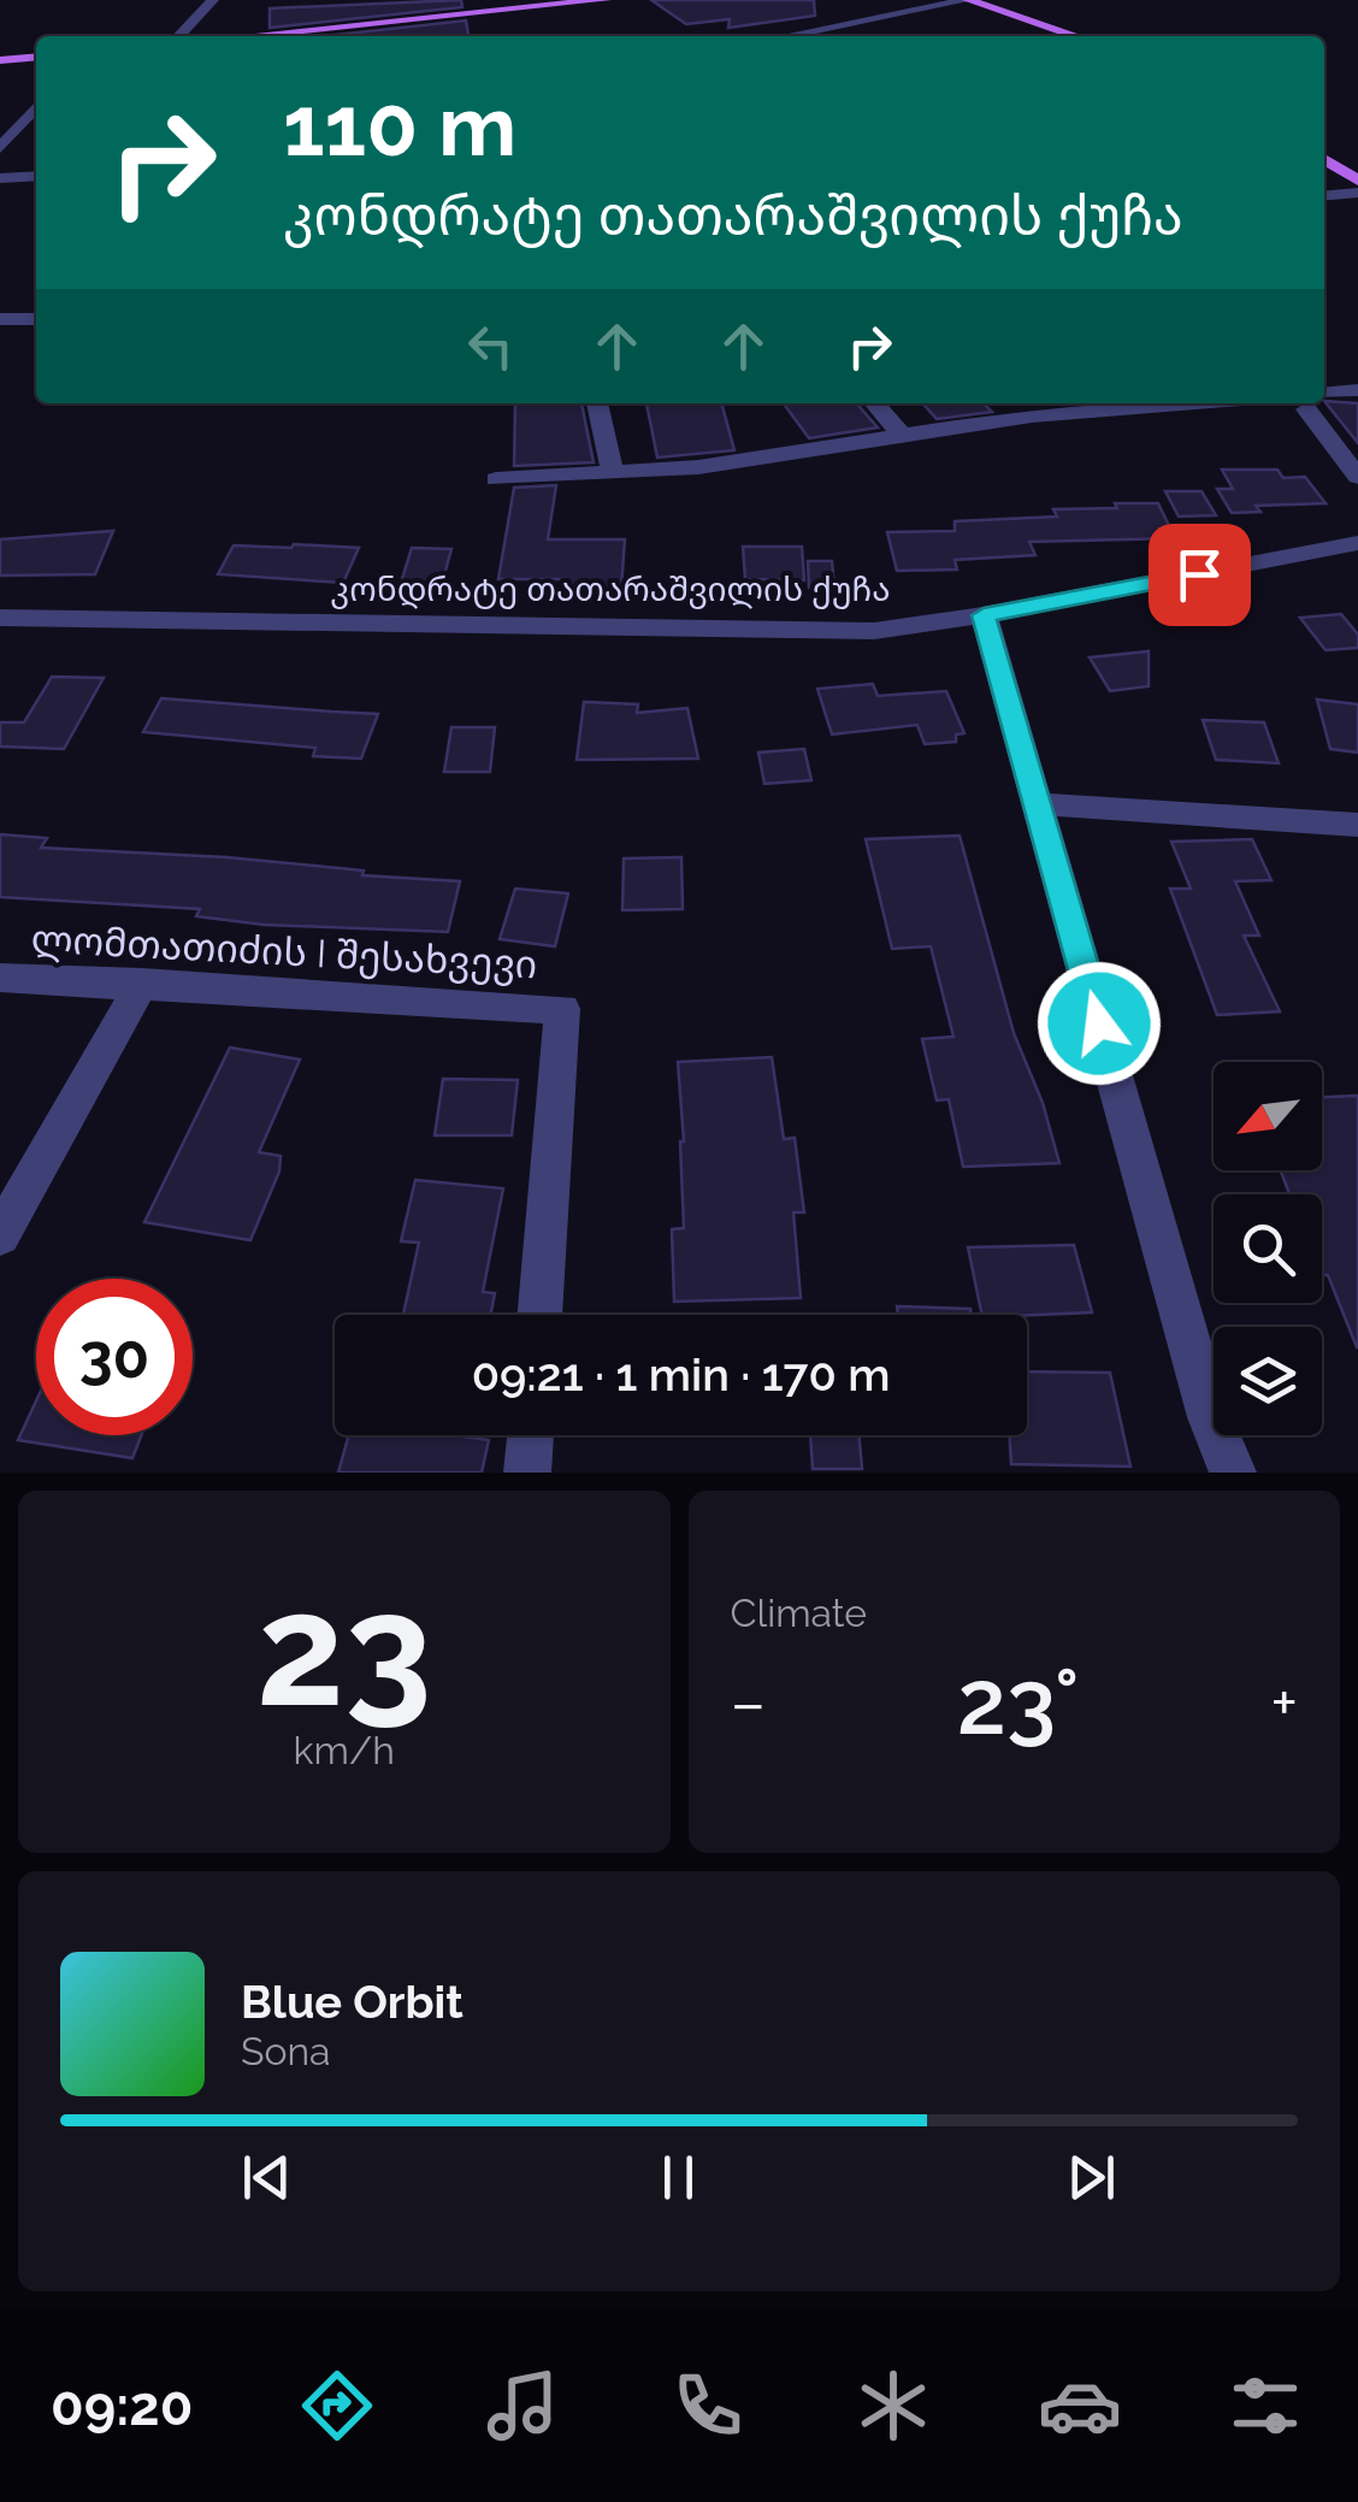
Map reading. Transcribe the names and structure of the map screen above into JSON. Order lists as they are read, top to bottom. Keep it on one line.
{"streets":{"street":["კონდრატე თათარაშვილის ქუჩა","ლომთათიძის I შესახვევი"]},"north":"bottom left","page":{"turn":["110 m","კონდრატე თათარაშვილის ქუჩა"],"limit":"30","trip":"09:21 · 1 min · 170 m","tile":[["23","km/h"],"Climate"],"heat":["−","23°","+"],"song":["Blue Orbit","Sona"],"tabs":"09:20"}}
